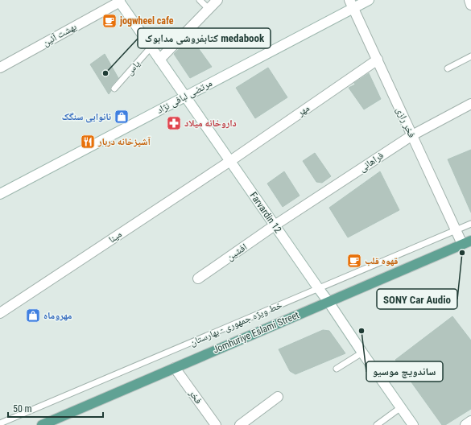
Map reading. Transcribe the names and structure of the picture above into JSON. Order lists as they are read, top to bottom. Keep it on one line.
{"streets":{"main road":["Jomhuriye Eslami Street"],"street":["بهشت آئین","مرتضی لبافی نژاد","مهر","فخر رازی","فراهانی","Farvardin 12","مینا","افشین","فخر"],"lane":["یاس","خط ویژه جمهوری - بهارستان"]},"crossings":[["بهشت آئین","Farvardin 12"],["یاس","Farvardin 12"],["مرتضی لبافی نژاد","فخر رازی"],["مرتضی لبافی نژاد","Farvardin 12"],["مهر","فخر رازی"],["مهر","Farvardin 12"],["مهر","مینا"],["فخر رازی","فراهانی"],["فخر رازی","خط ویژه جمهوری - بهارستان"],["فخر رازی","Jomhuriye Eslami Street"],["فراهانی","Farvardin 12"],["فراهانی","افشین"],["Farvardin 12","مینا"],["Farvardin 12","افشین"],["Farvardin 12","خط ویژه جمهوری - بهارستان"],["Farvardin 12","Jomhuriye Eslami Street"],["Jomhuriye Eslami Street","فخر"]],"places":{"cafe":["jogwheel cafe","قهوه قلب"],"other":["کتابفروشی مدابوک medabook","SONY Car Audio","ساندویچ موسیو"],"shop":["نانوایی سنگک","مهروماه"],"pharmacy":["داروخانه میلاد"],"restaurant":["آشپزخانه دربار"]},"scale_bar":"50 m"}
